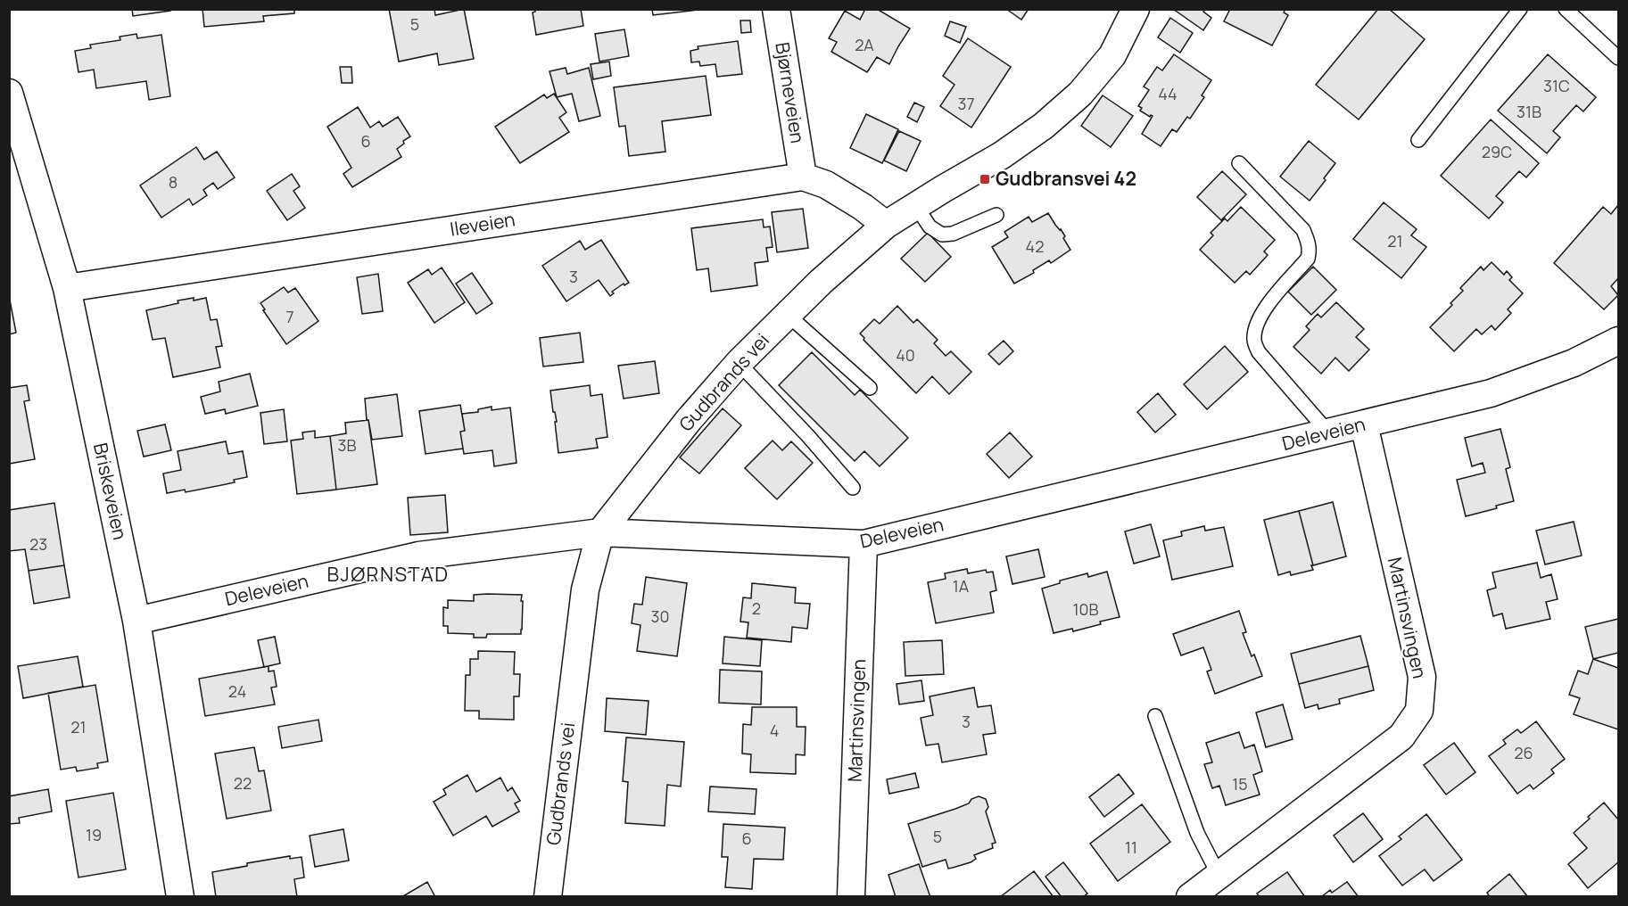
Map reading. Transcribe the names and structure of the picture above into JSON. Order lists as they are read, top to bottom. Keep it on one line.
{"streets":{"street":["Bjørneveien","Ileveien","Gudbrands vei","Deleveien","Briskeveien","Martinsvingen"]},"crossings":[["Bjørneveien","Ileveien"],["Ileveien","Gudbrands vei"],["Ileveien","Briskeveien"],["Gudbrands vei","Deleveien"],["Deleveien","Briskeveien"],["Deleveien","Martinsvingen"]],"districts":["BJØRNSTAD"],"places":{"transit":["Gudbransvei 42"]},"house_numbers":["5","2A","31C","44","37","31B","6","29C","8","21","42","3","7","40","3B","23","1A","2","10B","30","24","3","21","4","26","22","15","19","5","6","11"]}
